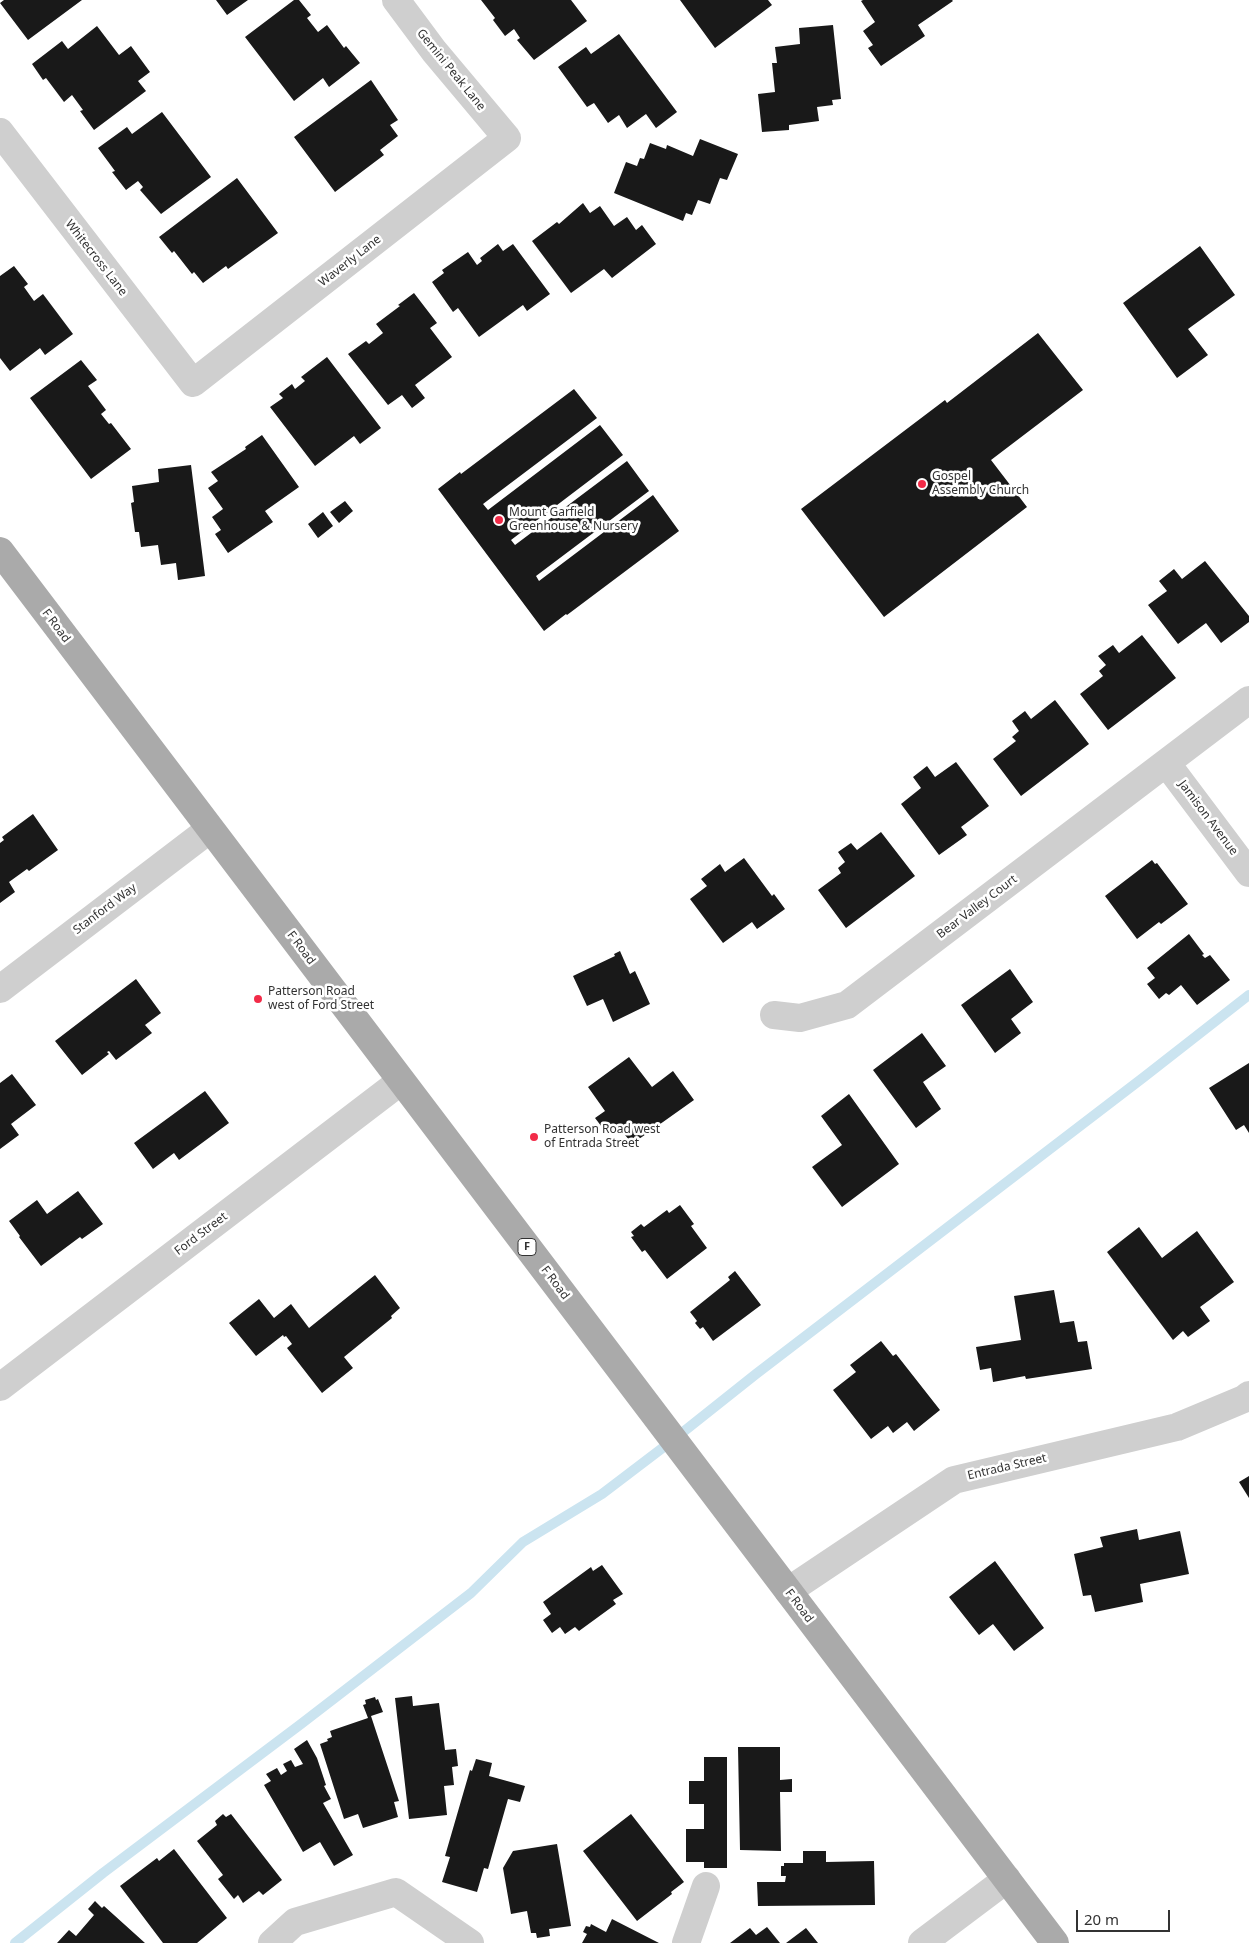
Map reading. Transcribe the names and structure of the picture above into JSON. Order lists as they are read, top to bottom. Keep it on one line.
{"streets":{"main road":["F Road","F"],"street":["Gemini Peak Lane","Whitecross Lane","Waverly Lane","Jamison Avenue","Bear Valley Court","Stanford Way","Ford Street","Entrada Street"]},"crossings":[["Gemini Peak Lane","Waverly Lane"],["Whitecross Lane","Waverly Lane"],["F Road","Stanford Way"],["F Road","Ford Street"],["F Road","Entrada Street"],["Jamison Avenue","Bear Valley Court"]],"places":["Gospel Assembly Church","Mount Garfield Greenhouse & Nursery","Patterson Road west of Ford Street","Patterson Road west of Entrada Street"],"scale_bar":"20 m"}
